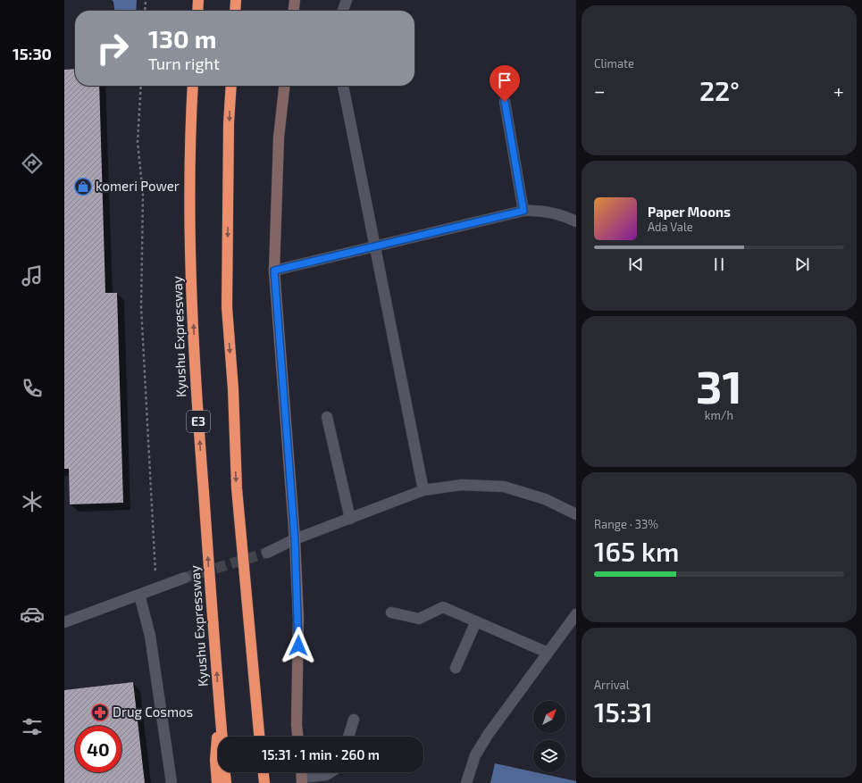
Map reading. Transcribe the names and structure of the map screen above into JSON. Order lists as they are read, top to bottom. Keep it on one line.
{"streets":{"highway":["Kyushu Expressway","E3"]},"places":{"shop":["komeri Power"],"pharmacy":["Drug Cosmos"]},"north":"top right","page":{"tabs":"15:30","tile":["Climate",["31","km/h"],["Range · 33%","165 km"],["Arrival","15:31"]],"turn":["130 m","Turn right"],"heat":["−","22°","+"],"song":["Paper Moons","Ada Vale"],"limit":"40","trip":"15:31 · 1 min · 260 m"}}
